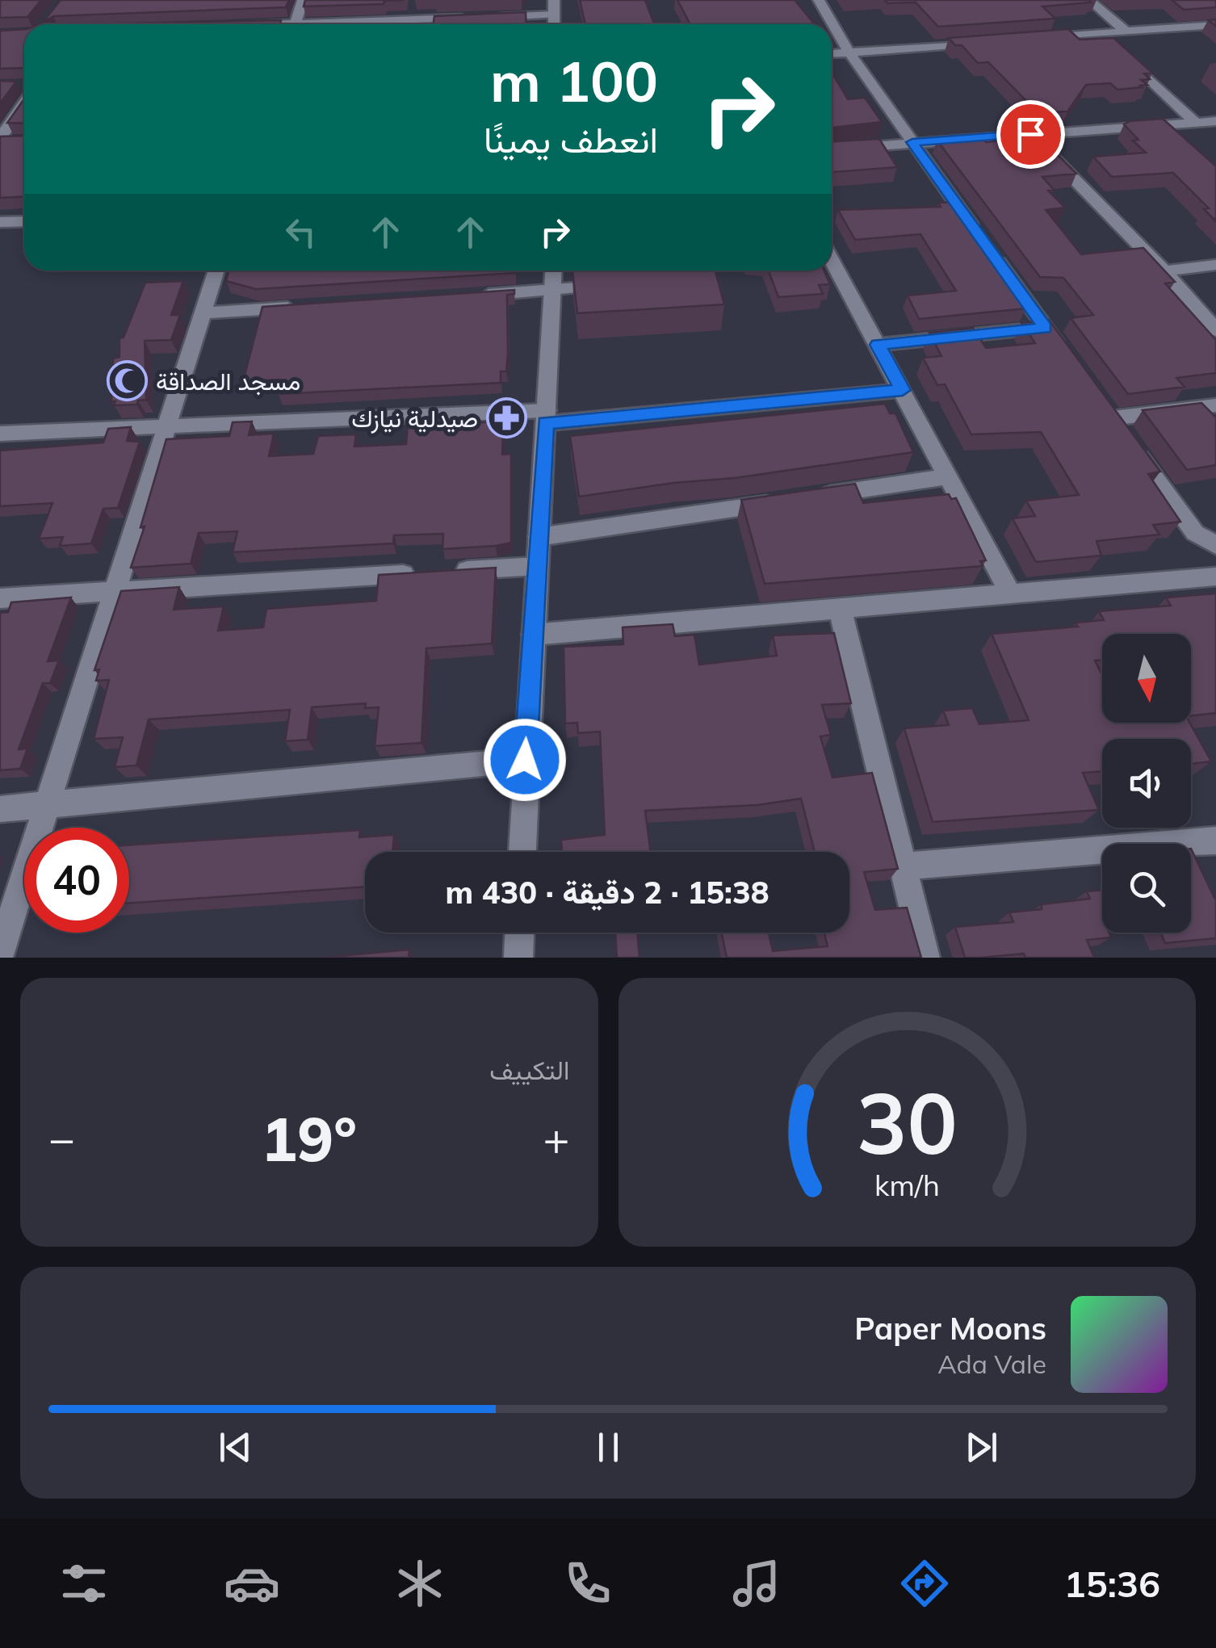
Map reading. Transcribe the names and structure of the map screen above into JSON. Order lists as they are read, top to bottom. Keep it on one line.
{"places":{"mosque":["مسجد الصداقة"],"pharmacy":["صيدلية نيازك"]},"north":"bottom","page":{"turn":["100 m","انعطف يمينًا"],"limit":"40","trip":"15:38 · 2 دقيقة · 430 m","tile":"التكييف","heat":["−","19°","+"],"song":["Paper Moons","Ada Vale"],"tabs":"15:36","gauge":["30","km/h"]}}
